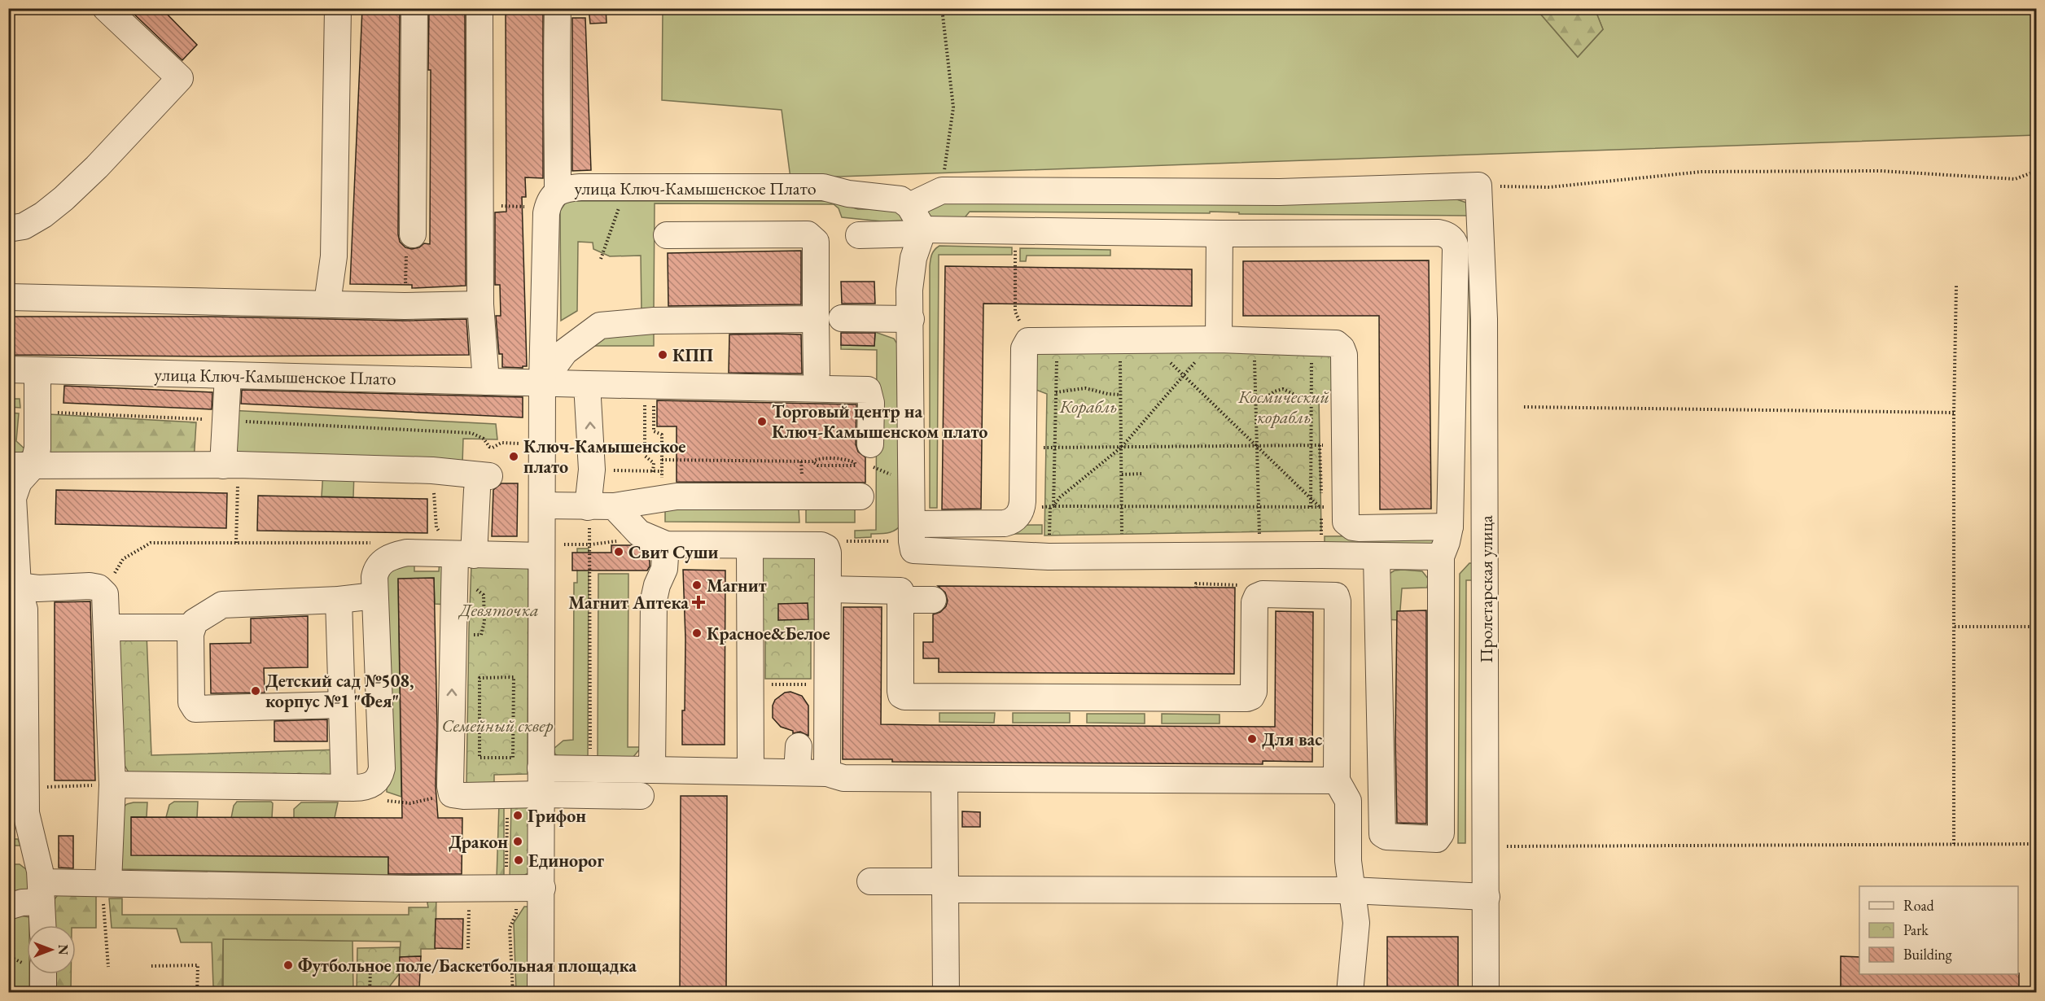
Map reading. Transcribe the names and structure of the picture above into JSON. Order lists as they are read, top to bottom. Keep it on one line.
{"streets":{"street":["улица Ключ-Камышенское Плато","Пролетарская улица"]},"parks":["Космический корабль","Корабль","Девяточка","Семейный сквер"],"places":{"other":["КПП","Торговый центр на Ключ-Камышенском плато","Ключ-Камышенское плато","Свит Суши","Магнит","Красное&Белое","Детский сад №508, корпус №1 \"Фея\"","Для вас","Грифон","Дракон","Единорог","Футбольное поле/Баскетбольная площадка"],"health":["Магнит Аптека"]},"legend":["Road","Park","Building"],"north":"right"}
